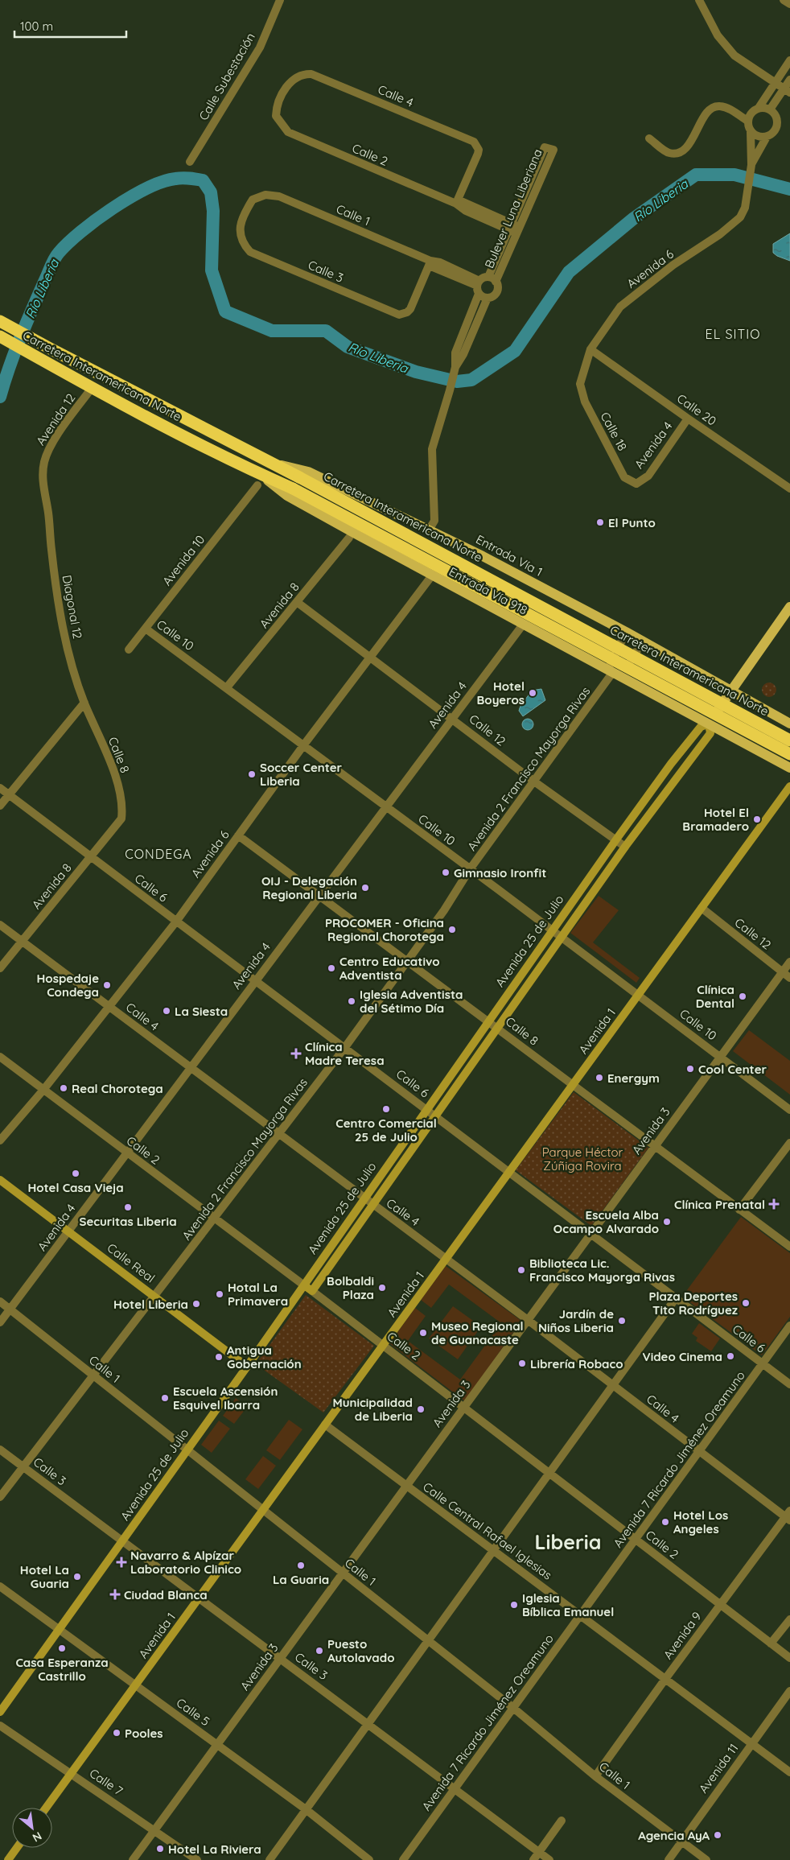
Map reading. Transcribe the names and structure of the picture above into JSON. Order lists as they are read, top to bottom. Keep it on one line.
{"streets":{"highway":["Carretera Interamericana Norte"],"main road":["Entrada Vía 1","Entrada Vía 918","Avenida 25 de Julio"],"street":["Calle Subestación","Calle 4","Calle 2","Bulever Luna Liberiana","Calle 1","Avenida 6","Calle 3","Calle 20","Avenida 12","Calle 18","Avenida 4","Avenida 10","Avenida 8","Diagonal 12","Calle 10","Calle 12","Calle 8","Avenida 2 Francisco Mayorga Rivas","Calle 6","Avenida 1","Avenida 3","Calle Real","Avenida 7 Ricardo Jiménez Oreamuno","Calle Central Rafael Iglesias","Avenida 9","Calle 5","Avenida 11","Calle 7"]},"crossings":[["Calle 4","Calle 2"],["Calle 4","Avenida 6"],["Calle 4","Avenida 4"],["Calle 4","Avenida 8"],["Calle 4","Avenida 2 Francisco Mayorga Rivas"],["Calle 4","Avenida 25 de Julio"],["Calle 4","Avenida 1"],["Calle 4","Avenida 3"],["Calle 4","Avenida 7 Ricardo Jiménez Oreamuno"],["Calle 4","Avenida 9"],["Calle 2","Bulever Luna Liberiana"],["Calle 2","Avenida 6"],["Calle 2","Avenida 4"],["Calle 2","Avenida 2 Francisco Mayorga Rivas"],["Calle 2","Avenida 25 de Julio"],["Calle 2","Avenida 1"],["Calle 2","Avenida 3"],["Calle 2","Avenida 7 Ricardo Jiménez Oreamuno"],["Calle 2","Avenida 9"],["Bulever Luna Liberiana","Calle 1"],["Calle 1","Calle 3"],["Calle 1","Avenida 4"],["Calle 1","Avenida 2 Francisco Mayorga Rivas"],["Calle 1","Avenida 25 de Julio"],["Calle 1","Avenida 1"],["Calle 1","Avenida 3"],["Calle 1","Avenida 7 Ricardo Jiménez Oreamuno"],["Calle 1","Avenida 9"],["Calle 1","Avenida 11"],["Avenida 6","Calle 20"],["Avenida 6","Calle 18"],["Avenida 6","Entrada Vía 918"],["Avenida 6","Calle 10"],["Avenida 6","Calle 12"],["Avenida 6","Calle 8"],["Avenida 6","Calle 6"],["Calle 3","Avenida 2 Francisco Mayorga Rivas"],["Calle 3","Avenida 25 de Julio"],["Calle 3","Avenida 1"],["Calle 3","Avenida 3"],["Calle 3","Avenida 7 Ricardo Jiménez Oreamuno"],["Carretera Interamericana Norte","Avenida 12"],["Carretera Interamericana Norte","Entrada Vía 1"],["Carretera Interamericana Norte","Avenida 10"],["Carretera Interamericana Norte","Entrada Vía 918"],["Calle 20","Avenida 4"],["Avenida 12","Diagonal 12"],["Calle 18","Avenida 4"],["Avenida 4","Entrada Vía 918"],["Avenida 4","Calle 10"],["Avenida 4","Calle 12"],["Avenida 4","Calle 8"],["Avenida 4","Calle 6"],["Avenida 4","Calle Real"],["Entrada Vía 1","Avenida 25 de Julio"],["Avenida 10","Entrada Vía 918"],["Avenida 10","Calle 10"],["Entrada Vía 918","Avenida 2 Francisco Mayorga Rivas"],["Entrada Vía 918","Avenida 25 de Julio"],["Avenida 8","Calle 10"],["Avenida 8","Calle 12"],["Avenida 8","Calle 8"],["Avenida 8","Calle 6"],["Diagonal 12","Calle 8"],["Calle 10","Avenida 2 Francisco Mayorga Rivas"],["Calle 10","Avenida 25 de Julio"],["Calle 10","Avenida 1"],["Calle 10","Avenida 3"],["Calle 12","Avenida 2 Francisco Mayorga Rivas"],["Calle 12","Avenida 25 de Julio"],["Calle 12","Avenida 1"],["Calle 12","Avenida 3"],["Calle 8","Avenida 2 Francisco Mayorga Rivas"],["Calle 8","Avenida 25 de Julio"],["Calle 8","Avenida 1"],["Calle 8","Avenida 3"],["Avenida 2 Francisco Mayorga Rivas","Calle 6"],["Avenida 2 Francisco Mayorga Rivas","Calle Real"],["Calle 6","Avenida 25 de Julio"],["Calle 6","Avenida 1"],["Calle 6","Avenida 3"],["Calle 6","Avenida 7 Ricardo Jiménez Oreamuno"],["Avenida 25 de Julio","Calle Real"],["Avenida 25 de Julio","Calle 5"],["Avenida 1","Calle Central Rafael Iglesias"],["Avenida 1","Calle 5"],["Avenida 1","Calle 7"],["Avenida 3","Calle Central Rafael Iglesias"],["Avenida 3","Calle 5"],["Avenida 3","Calle 7"],["Avenida 7 Ricardo Jiménez Oreamuno","Calle Central Rafael Iglesias"],["Calle Central Rafael Iglesias","Avenida 9"],["Calle Central Rafael Iglesias","Avenida 11"]],"districts":["EL SITIO","CONDEGA","Liberia"],"water":["Río Liberia"],"parks":["Parque Héctor Zúñiga Rovira"],"places":{"other":["El Punto","Hotel Boyeros","Soccer Center Liberia","Hotel El Bramadero","Gimnasio Ironfit","OIJ - Delegación Regional Liberia","PROCOMER - Oficina Regional Chorotega","Centro Educativo Adventista","Hospedaje Condega","Clínica Dental","Iglesia Adventista del Sétimo Día","La Siesta","Cool Center","Energym","Real Chorotega","Centro Comercial 25 de Julio","Hotel Casa Vieja","Securitas Liberia","Escuela Alba Ocampo Alvarado","Biblioteca Lic. Francisco Mayorga Rivas","Bolbaldi Plaza","Hotal La Primavera","Plaza Deportes Tito Rodríguez","Hotel Liberia","Jardín de Niños Liberia","Museo Regional de Guanacaste","Video Cinema","Antigua Gobernación","Librería Robaco","Escuela Ascensión Esquivel Ibarra","Municipalidad de Liberia","Hotel Los Angeles","La Guaria","Hotel La Guaria","Iglesia Bíblica Emanuel","Casa Esperanza Castrillo","Puesto Autolavado","Pooles","Agencia AyA","Hotel La Riviera"],"health":["Clínica Madre Teresa","Clínica Prenatal","Navarro & Alpízar Laboratorio Clinico","Ciudad Blanca"]},"scale_bar":"100 m","north":"bottom right"}
